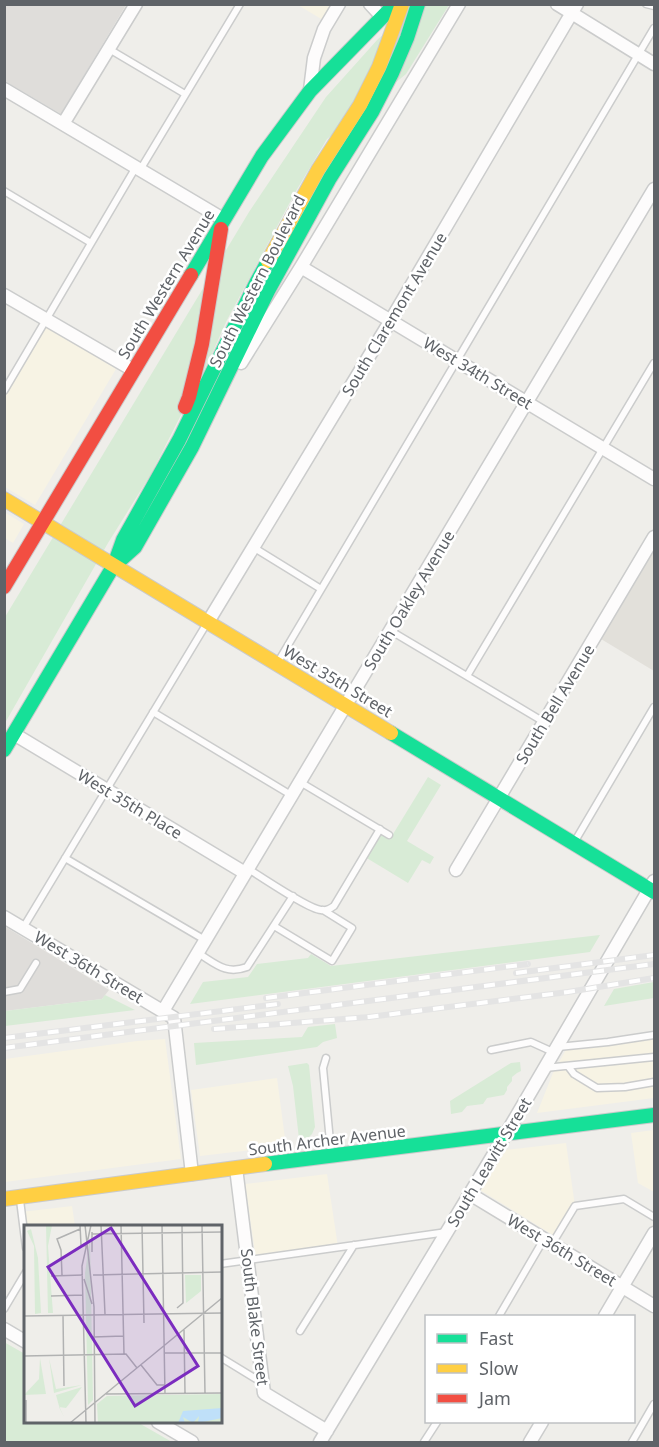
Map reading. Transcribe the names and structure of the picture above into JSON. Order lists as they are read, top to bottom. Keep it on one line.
{"streets":{"main road":["South Western Boulevard","South Western Avenue","West 35th Street","South Archer Avenue"],"street":["South Claremont Avenue","West 34th Street","South Oakley Avenue","South Bell Avenue","West 35th Place","West 36th Street","South Leavitt Street","South Blake Street"]},"crossings":[["South Western Boulevard","West 35th Street"],["South Western Boulevard","West 35th Place"],["South Western Avenue","West 35th Street"],["South Claremont Avenue","West 34th Street"],["South Claremont Avenue","West 35th Street"],["West 34th Street","South Oakley Avenue"],["South Oakley Avenue","West 35th Street"],["South Oakley Avenue","West 35th Place"],["South Oakley Avenue","West 36th Street"],["West 35th Street","South Bell Avenue"],["West 35th Street","South Leavitt Street"],["West 36th Street","South Leavitt Street"],["South Archer Avenue","South Leavitt Street"],["South Archer Avenue","South Blake Street"],["South Leavitt Street","South Blake Street"]],"legend":["Fast","Slow","Jam"]}
